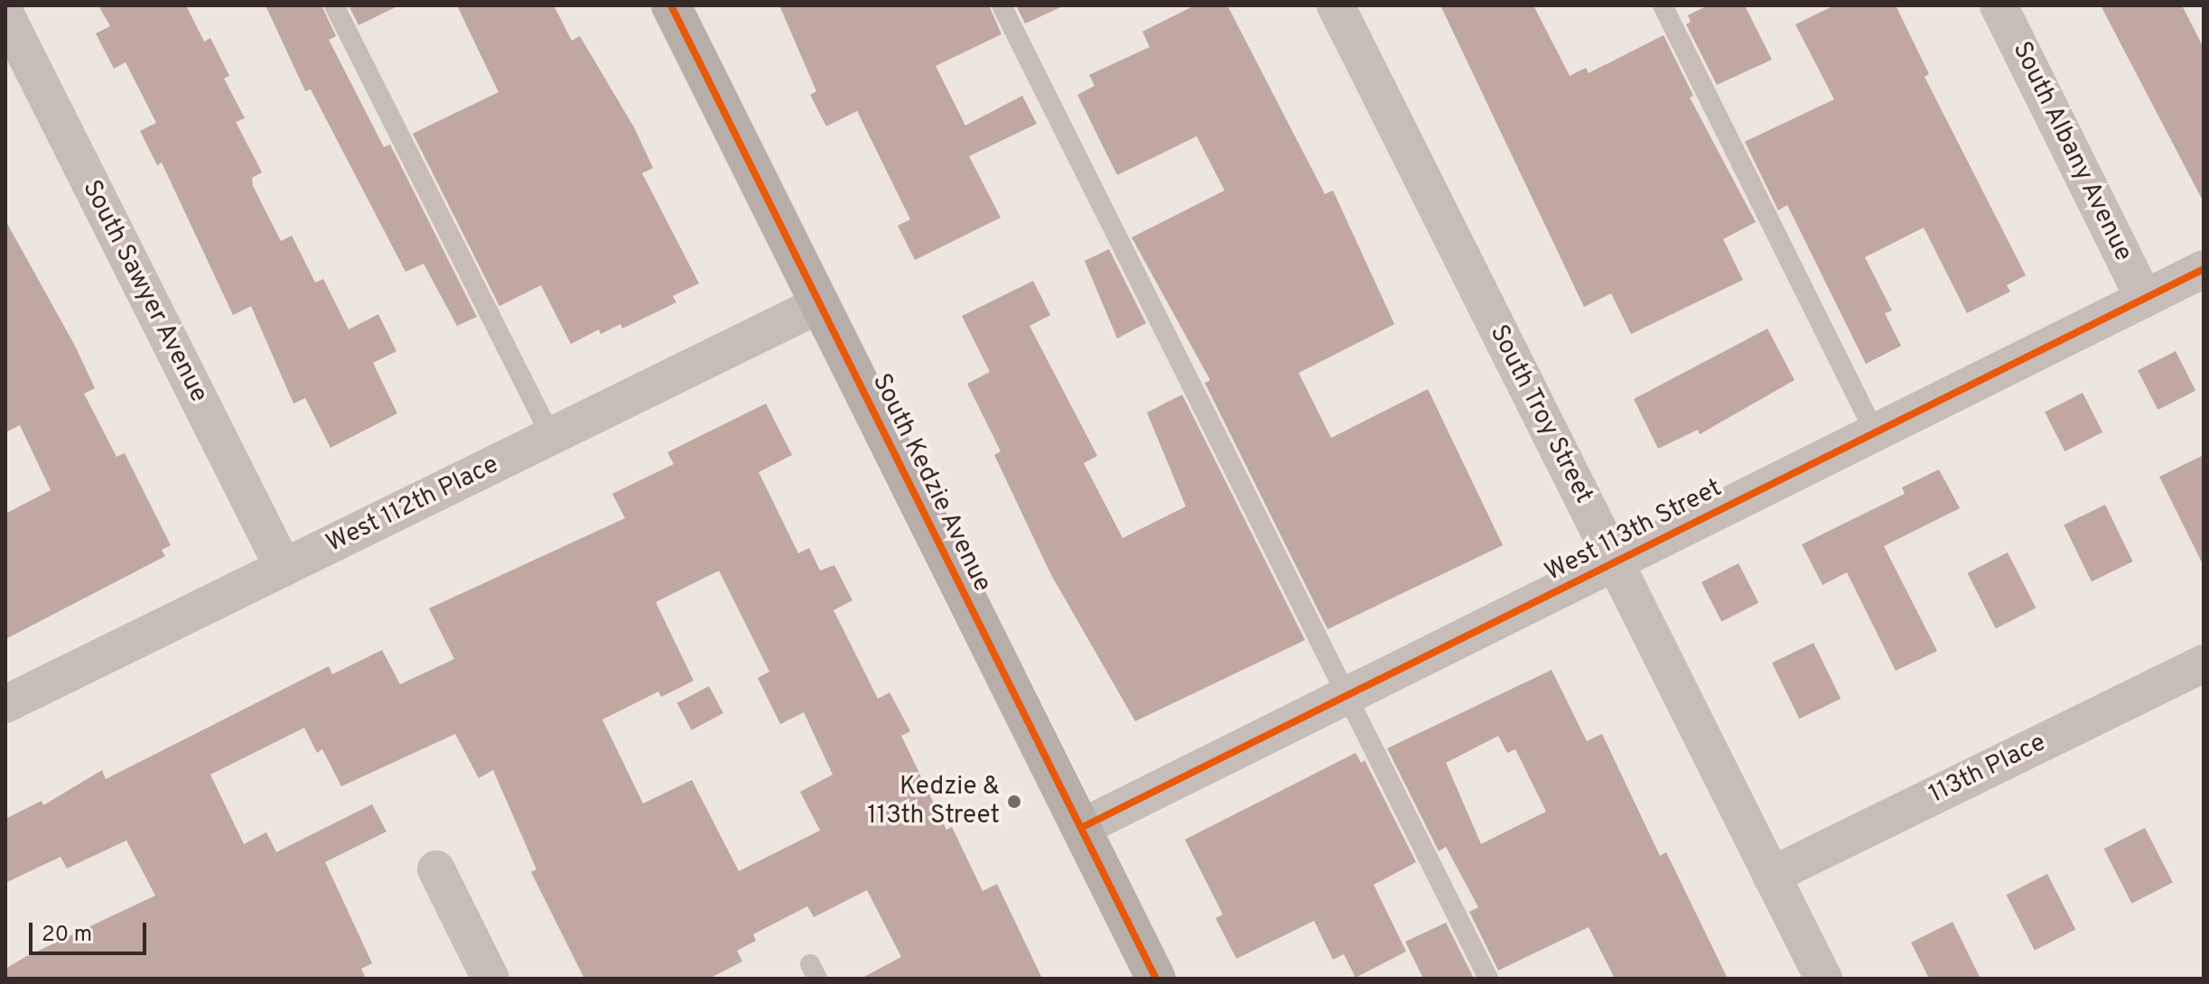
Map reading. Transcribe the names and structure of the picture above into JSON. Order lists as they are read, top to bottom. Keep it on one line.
{"streets":{"main road":["South Kedzie Avenue"],"street":["South Albany Avenue","South Sawyer Avenue","South Troy Street","West 112th Place","West 113th Street","113th Place"]},"crossings":[["South Albany Avenue","West 113th Street"],["South Sawyer Avenue","West 112th Place"],["South Troy Street","West 113th Street"],["South Troy Street","113th Place"],["South Kedzie Avenue","West 112th Place"],["South Kedzie Avenue","West 113th Street"]],"places":["Kedzie & 113th Street"],"scale_bar":"20 m"}
